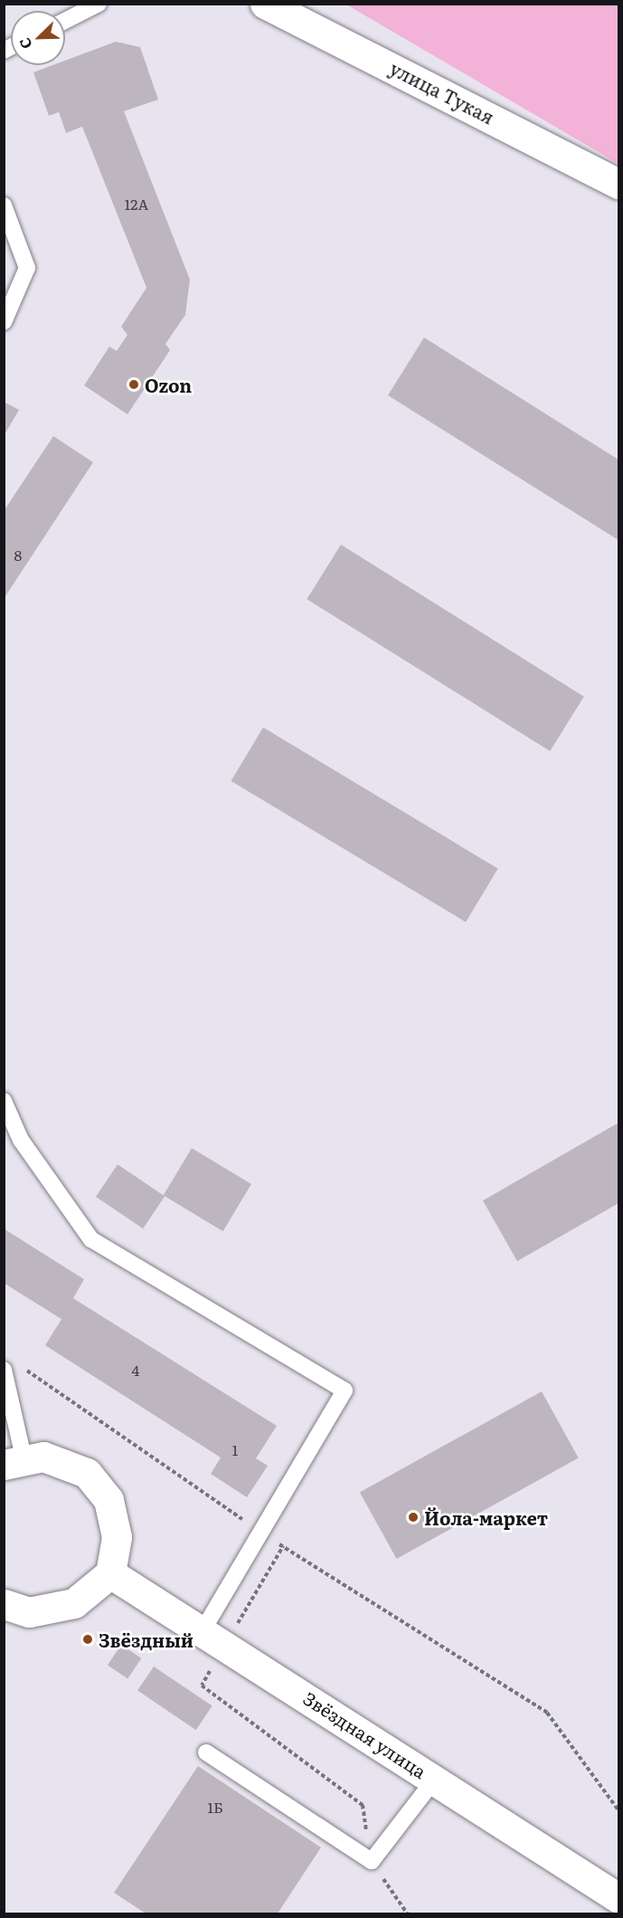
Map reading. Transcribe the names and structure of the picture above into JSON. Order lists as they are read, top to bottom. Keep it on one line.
{"streets":{"street":["улица Тукая","Звёздная улица"]},"places":["Ozon","Йола-маркет","Звёздный"],"house_numbers":["12А","8","4","1","1Б"],"north":"bottom left"}
